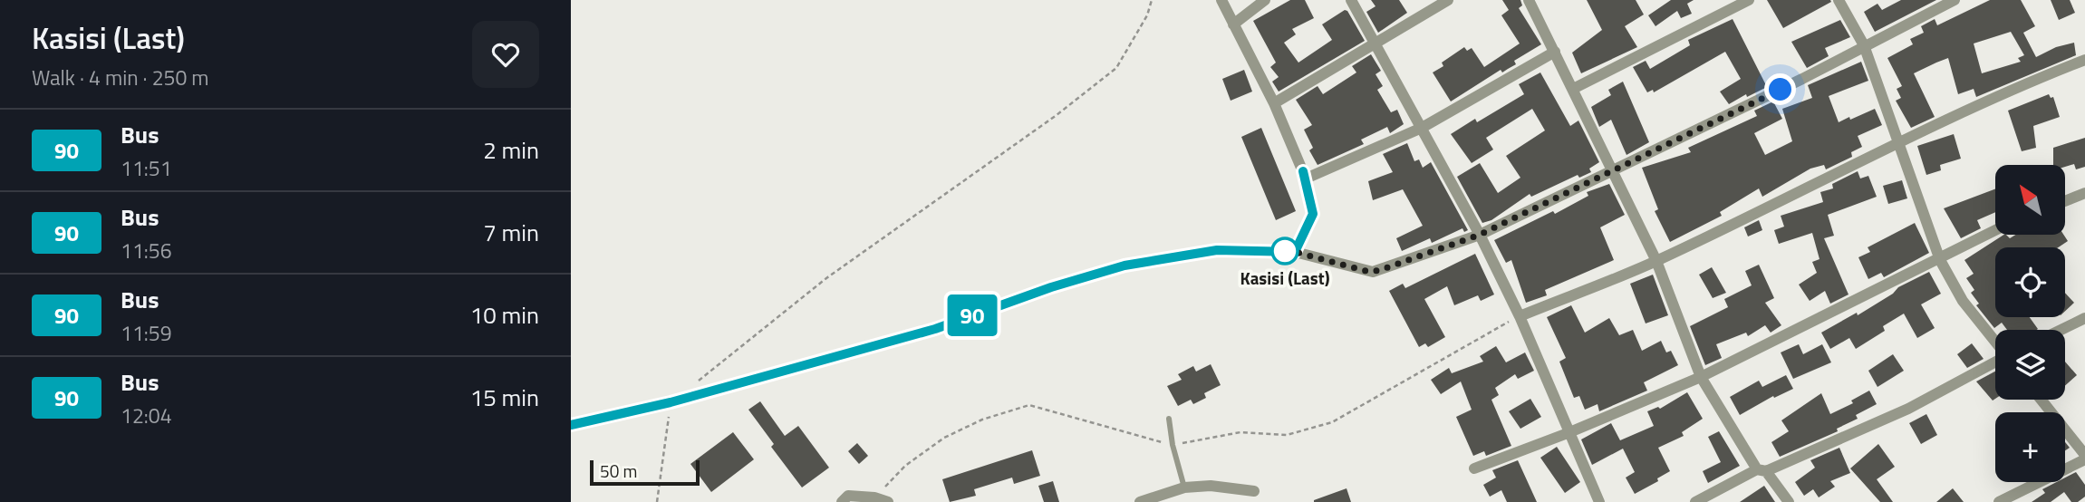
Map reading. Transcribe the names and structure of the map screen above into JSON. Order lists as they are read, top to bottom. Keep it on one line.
{"places":["Kasisi (Last)"],"lines":["bus line 90"],"scale_bar":"50 m","north":"top left","page":{"heading":["Kasisi (Last)","Walk · 4 min · 250 m"],"on_map":"90","list":[{"mark":"90","name":"Bus","note":"11:51","value":"2 min"},{"mark":"90","name":"Bus","note":"11:56","value":"7 min"},{"mark":"90","name":"Bus","note":"11:59","value":"10 min"},{"mark":"90","name":"Bus","note":"12:04","value":"15 min"}],"map_buttons":"+","scale":"50 m"}}
